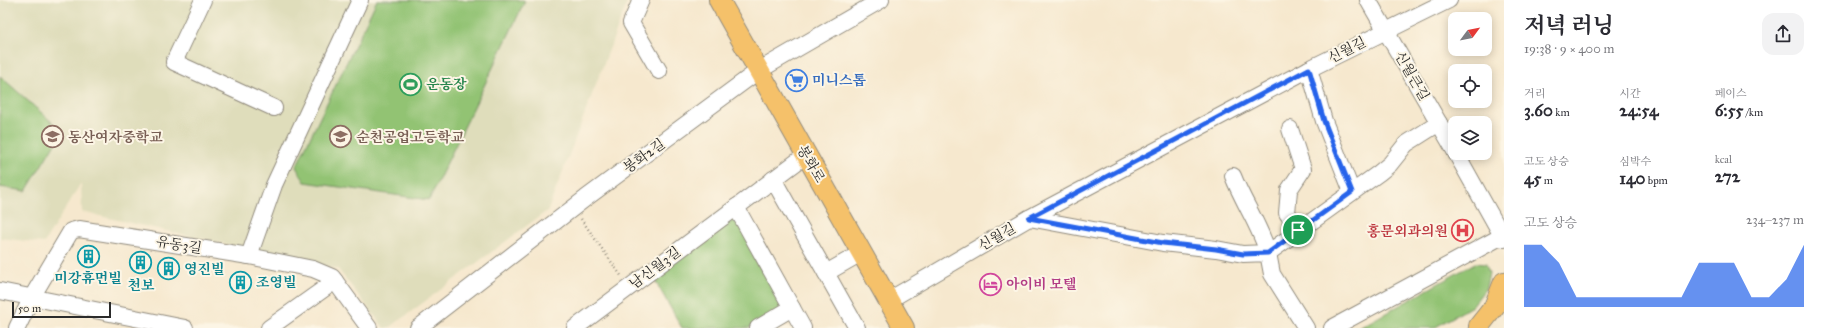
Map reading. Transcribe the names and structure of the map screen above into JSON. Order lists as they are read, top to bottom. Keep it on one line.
{"streets":{"main road":["봉화로"],"street":["신월길","신월큰길","봉화2길","유동3길","남신월3길"]},"crossings":[["신월길","신월큰길"],["신월길","봉화로"],["봉화2길","봉화로"],["봉화로","남신월3길"]],"places":{"supermarket":["미니스톱"],"sports":["운동장"],"school or university":["동산여자중학교","순천공업고등학교"],"hospital":["홍문외과의원"],"building":["미강휴먼빌","천보","영진빌","조영빌"],"hotel":["아이비 모텔"]},"scale_bar":"50 m","north":"top right","page":{"heading":["저녁 러닝","19:38 · 9 × 400 m"],"stats":[["거리","3.60 km"],["시간","24:54"],["페이스","6:55 /km"],["고도 상승","45 m"],["심박수","140 bpm"],["kcal","272"]],"chart":["고도 상승","234–237 m"],"scale":"50 m"}}
